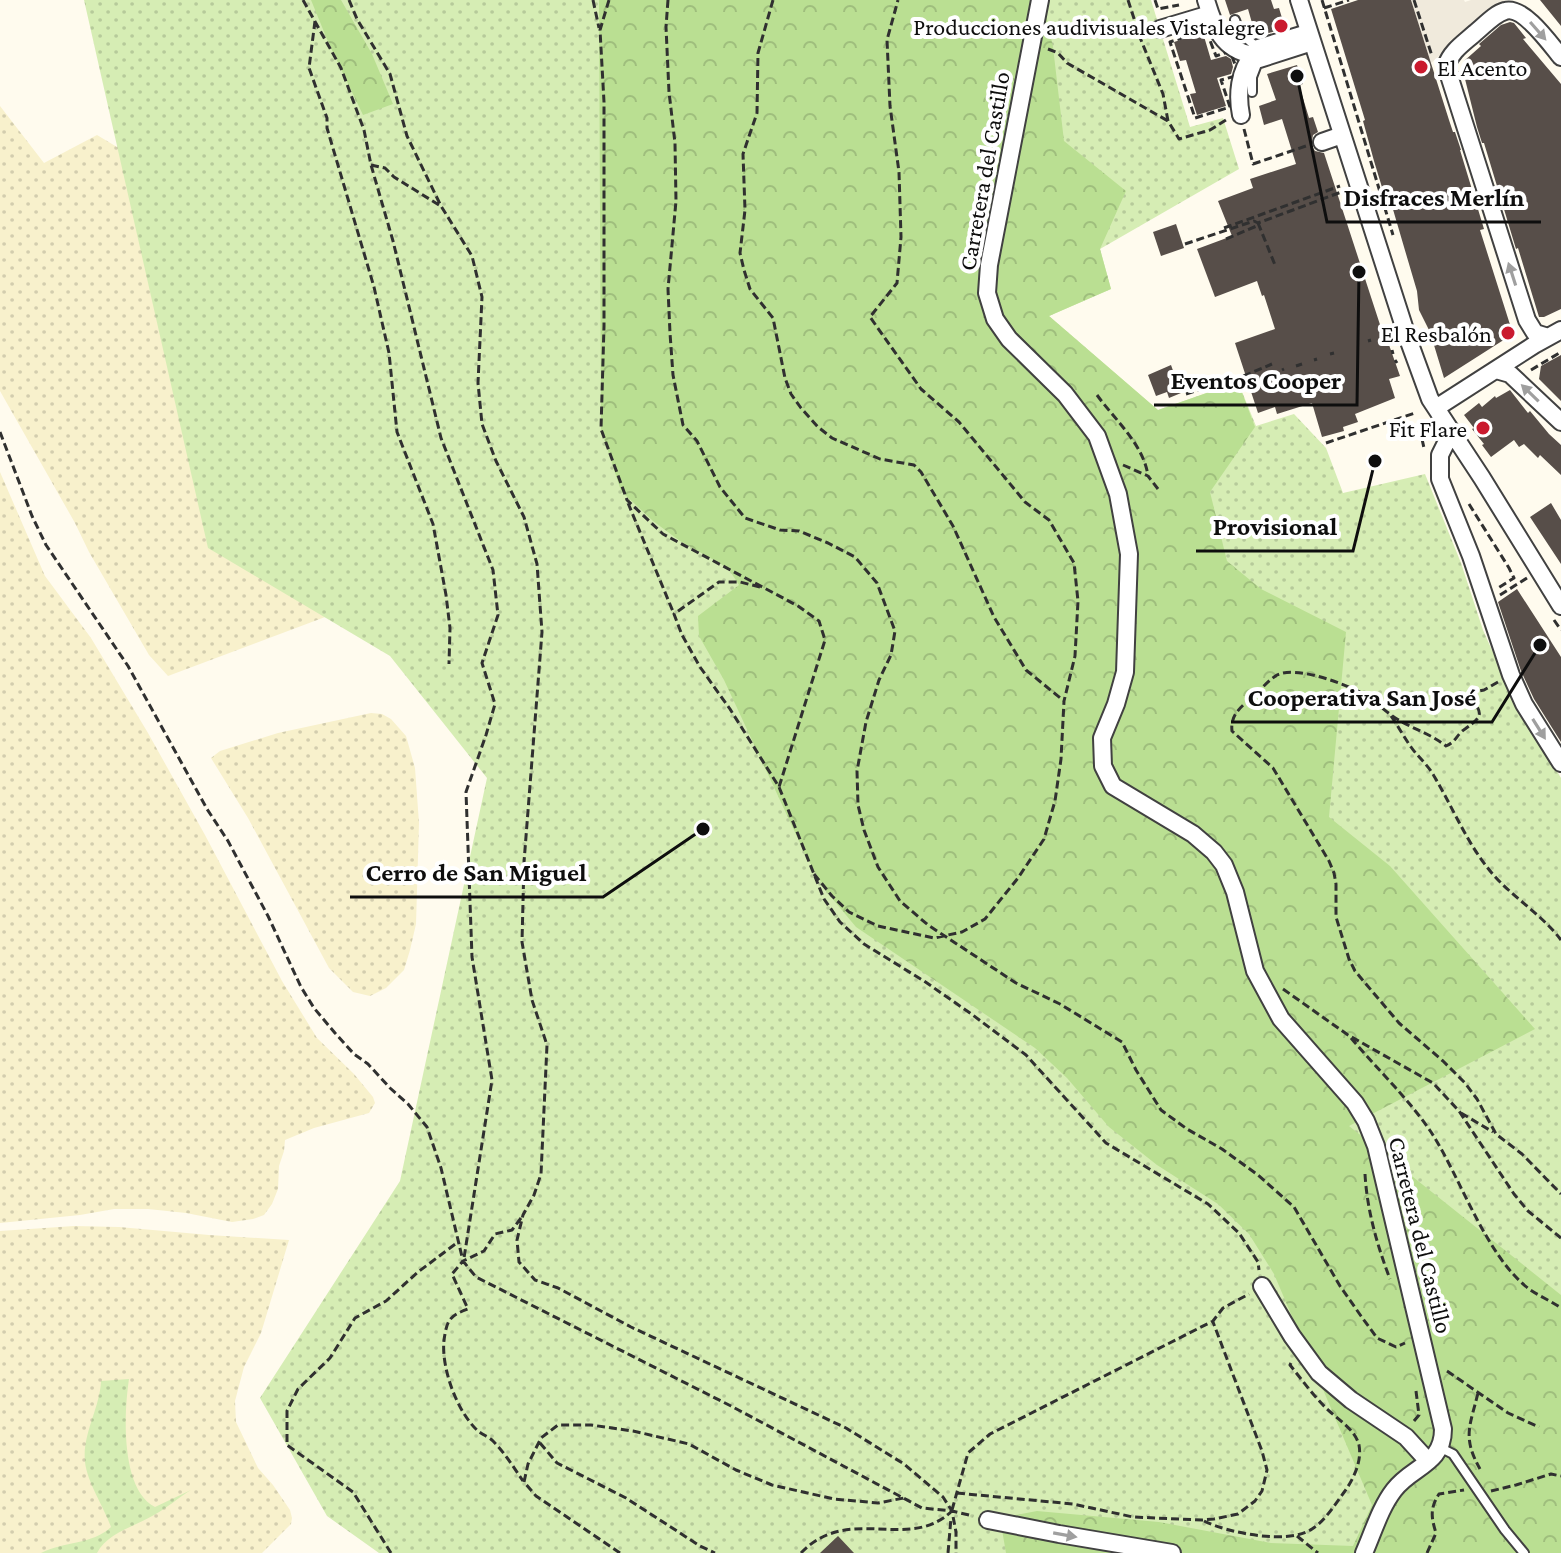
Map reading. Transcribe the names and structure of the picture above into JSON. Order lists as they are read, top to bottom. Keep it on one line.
{"streets":{"street":["Carretera del Castillo"]},"places":["Producciones audivisuales Vistalegre","El Acento","Disfraces Merlín","Eventos Cooper","El Resbalón","Fit Flare","Provisional","Cooperativa San José","Cerro de San Miguel"]}
